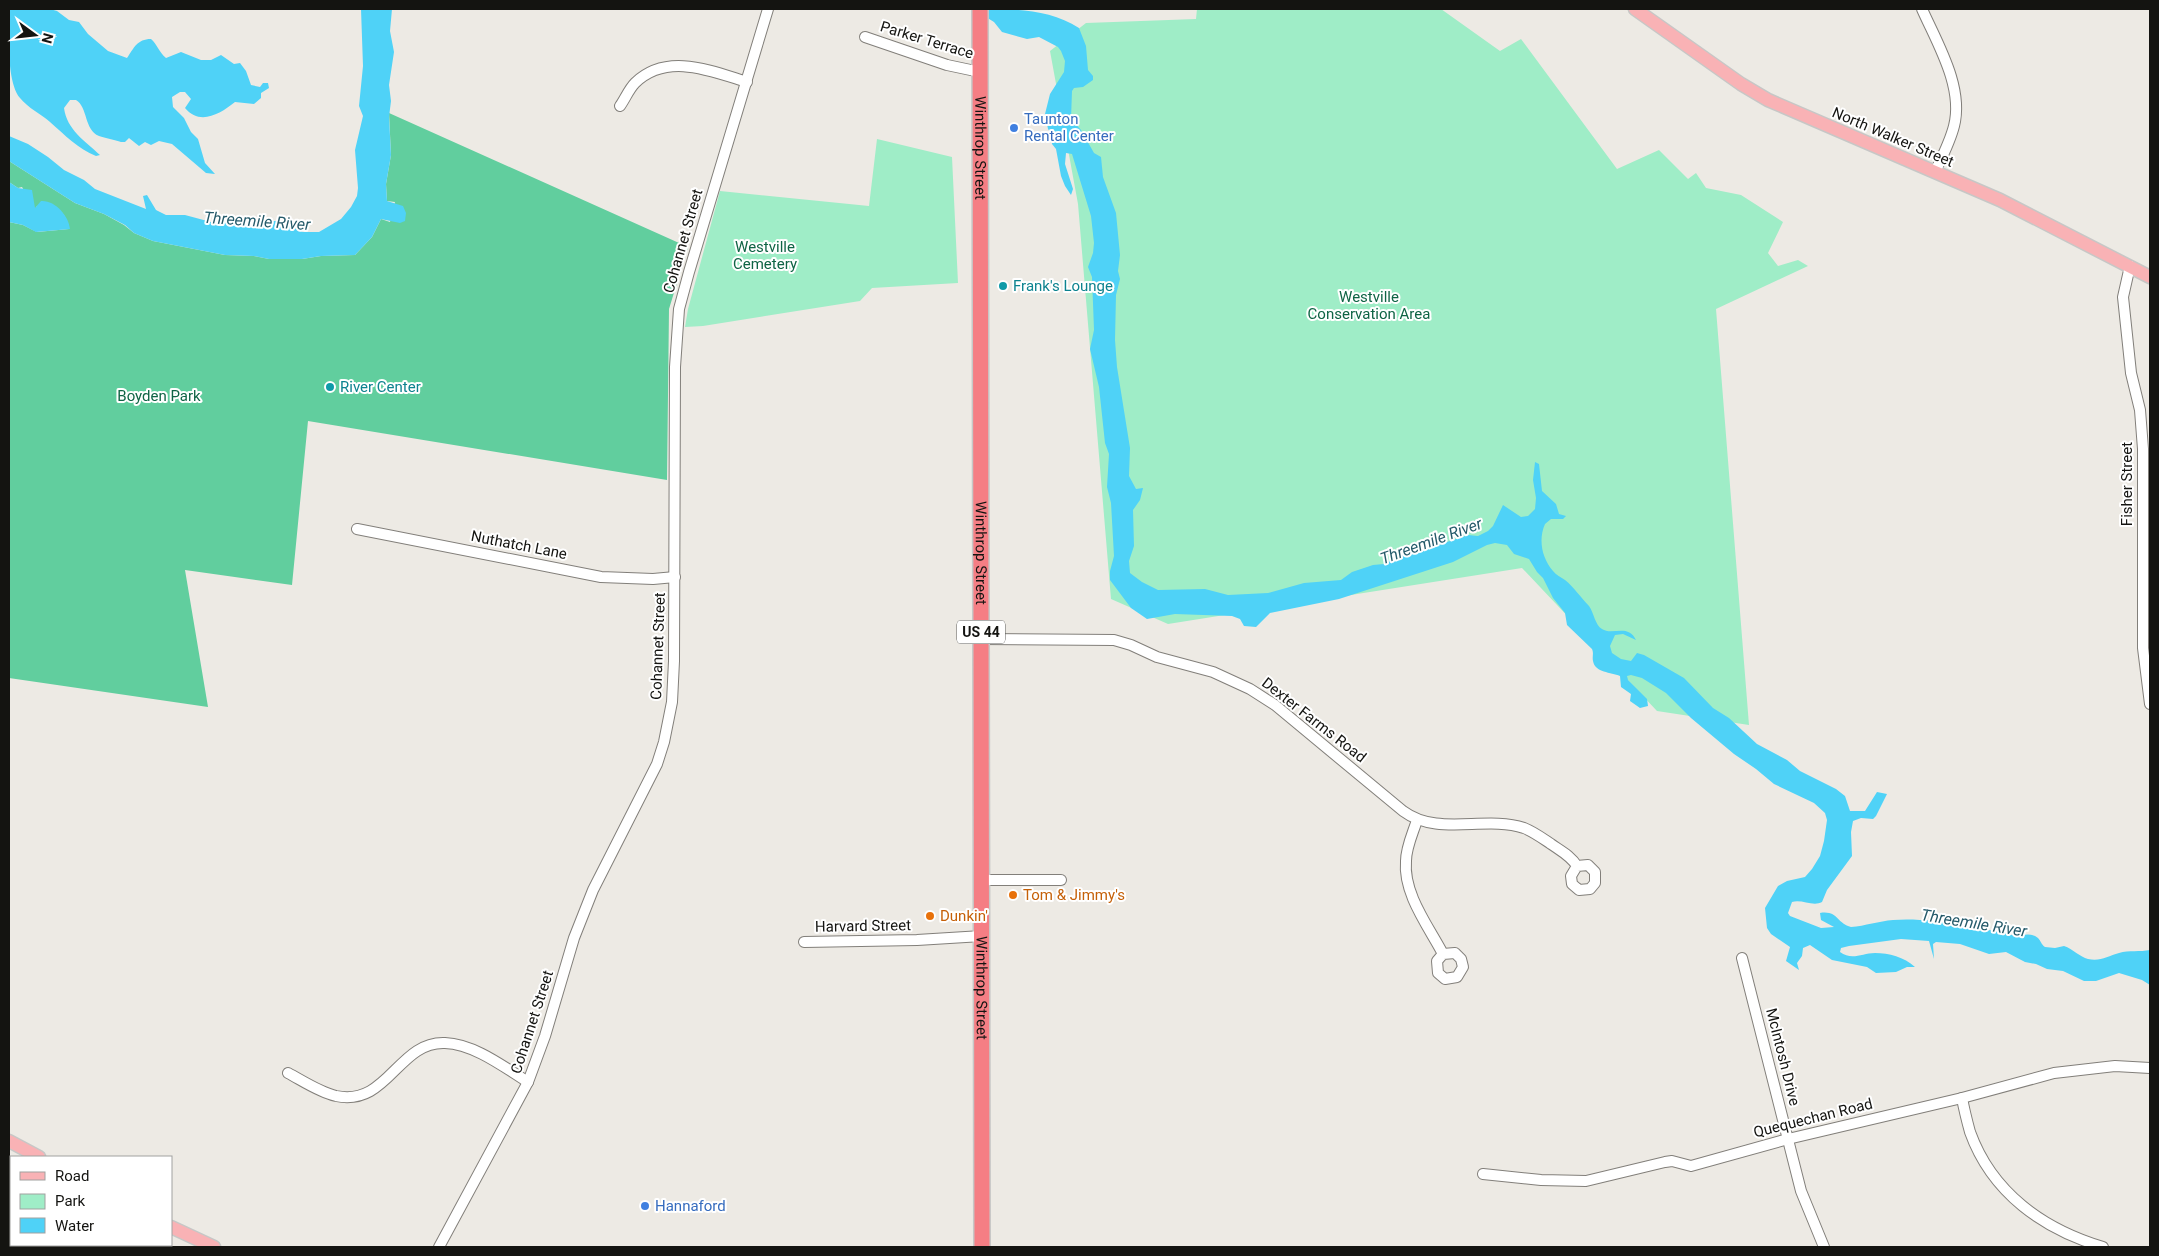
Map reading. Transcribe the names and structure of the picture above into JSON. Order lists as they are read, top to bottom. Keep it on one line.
{"streets":{"highway":["Winthrop Street","US 44"],"main road":["North Walker Street"],"street":["Parker Terrace","Cohannet Street","Fisher Street","Nuthatch Lane","Dexter Farms Road","Harvard Street","McIntosh Drive","Quequechan Road"]},"crossings":[["Parker Terrace","Winthrop Street"],["North Walker Street","Fisher Street"],["Winthrop Street","Dexter Farms Road"],["Winthrop Street","Harvard Street"],["Cohannet Street","Nuthatch Lane"],["McIntosh Drive","Quequechan Road"]],"water":["Threemile River"],"parks":["Westville Cemetery","Westville Conservation Area","Boyden Park"],"places":["Taunton Rental Center","Frank's Lounge","River Center","Tom & Jimmy's","Dunkin'","Hannaford"],"legend":["Road","Park","Water"],"north":"right"}
